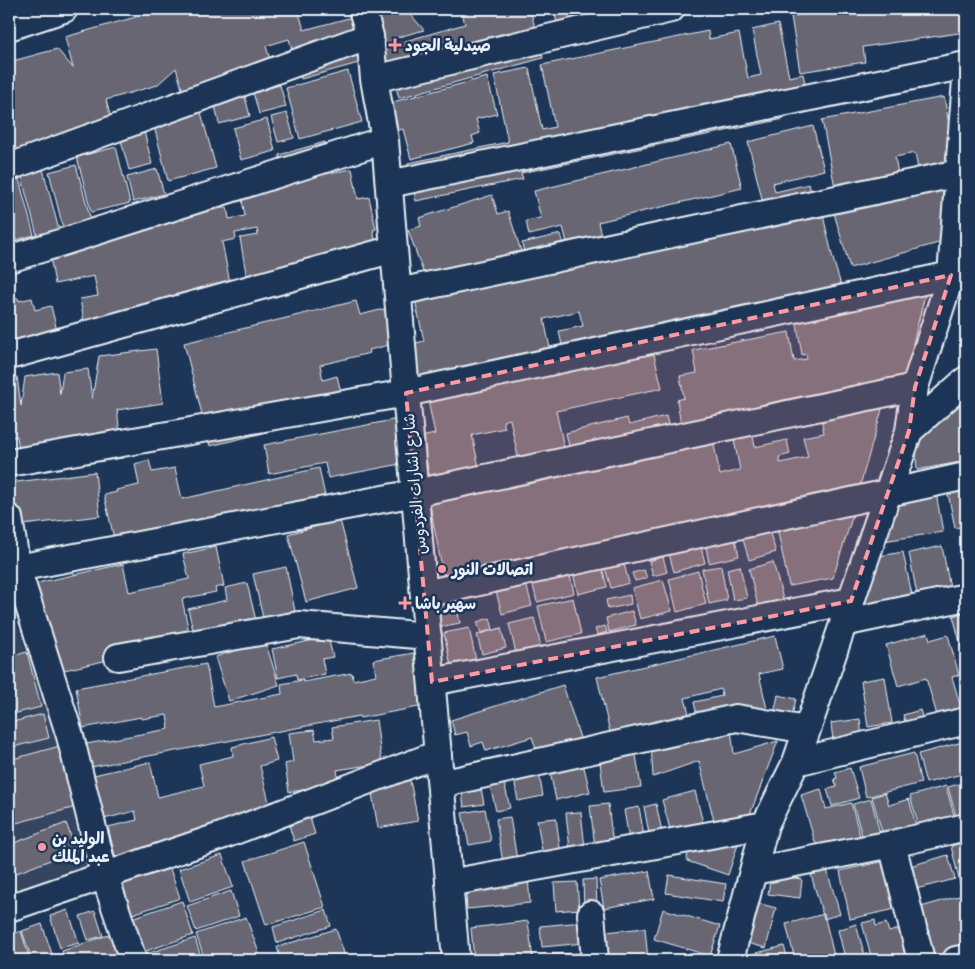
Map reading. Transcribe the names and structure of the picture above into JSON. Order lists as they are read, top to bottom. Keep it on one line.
{"streets":{"street":["شارع اشارات الفردوس"]},"places":{"health":["صيدلية الجود","سهير باشا"],"other":["اتصالات النور","الوليد بن عبد الملك"]}}
